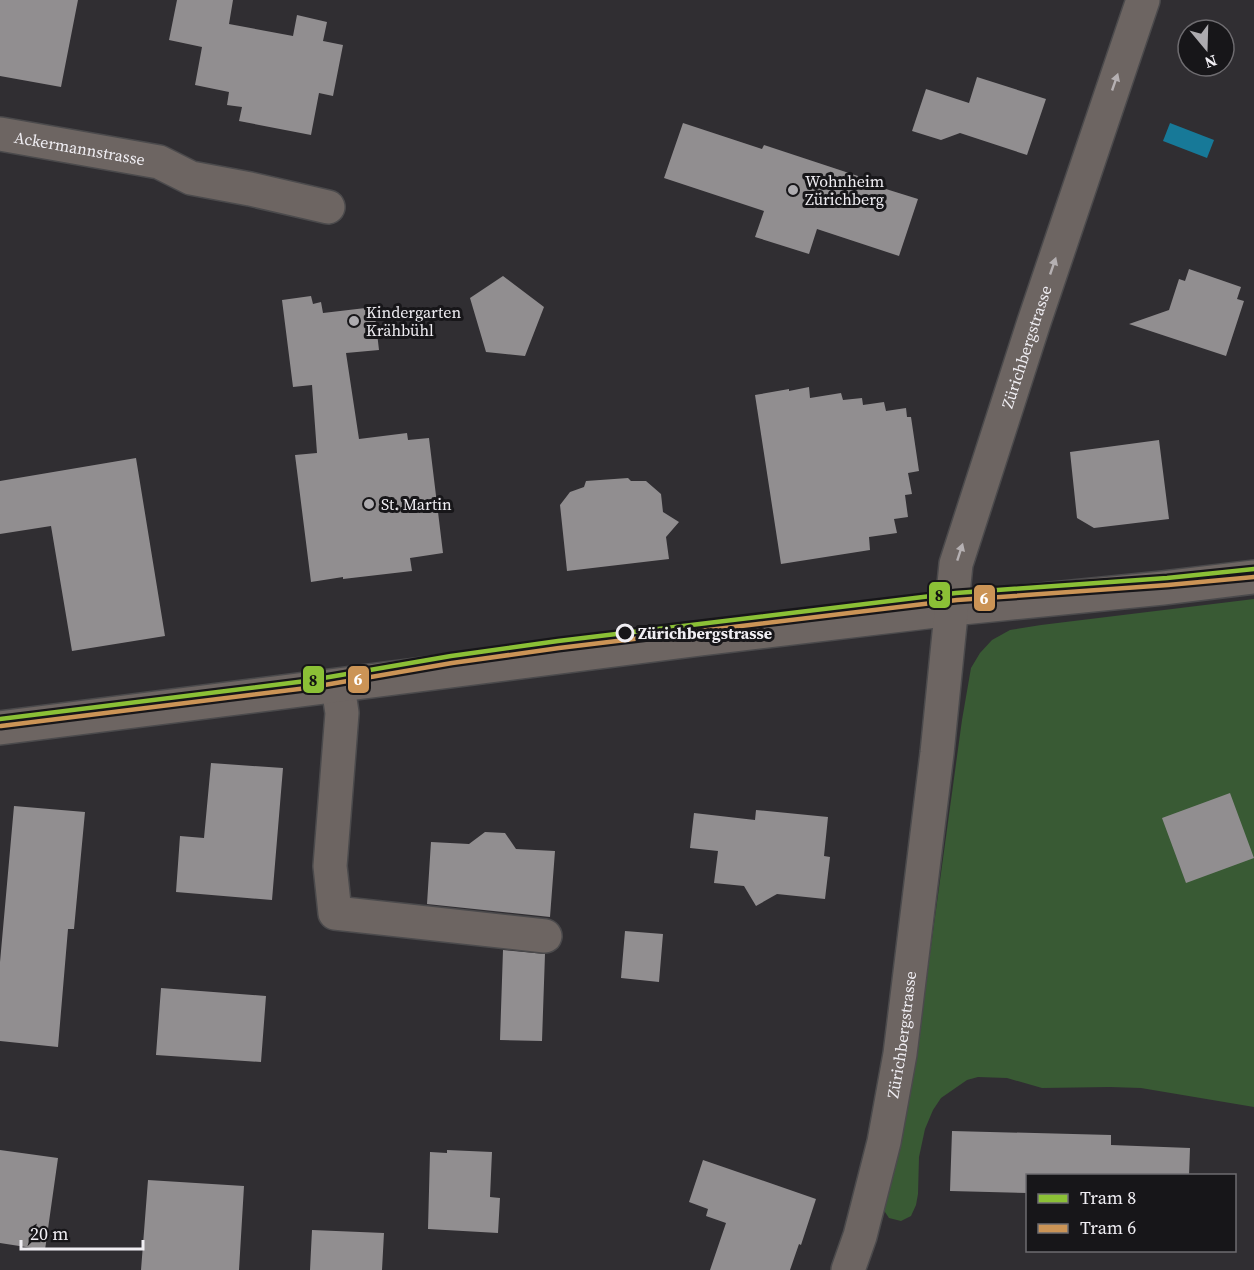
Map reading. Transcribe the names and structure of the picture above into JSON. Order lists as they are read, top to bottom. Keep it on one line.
{"streets":{"street":["Ackermannstrasse","Zürichbergstrasse"]},"one_way":["Zürichbergstrasse"],"places":["Wohnheim Zürichberg","Kindergarten Krähbühl","St. Martin","Zürichbergstrasse"],"lines":["tram line 8","tram line 6"],"legend":["Tram 8","Tram 6"],"scale_bar":"20 m","north":"bottom"}
